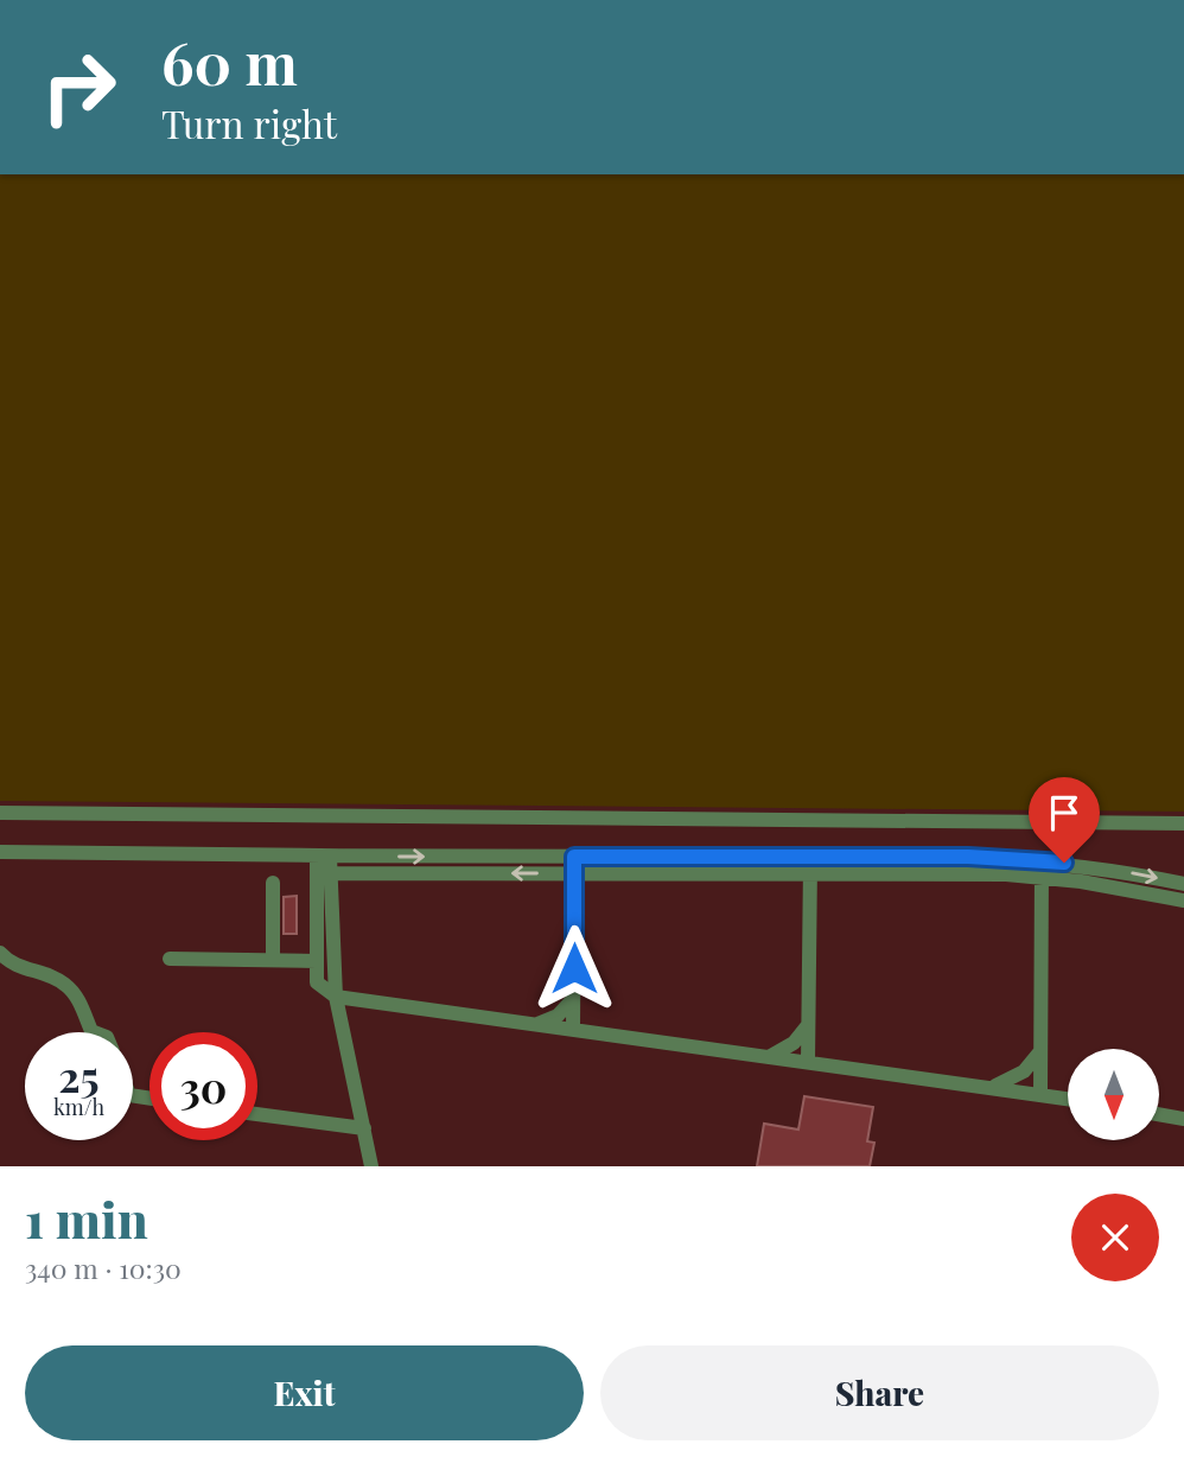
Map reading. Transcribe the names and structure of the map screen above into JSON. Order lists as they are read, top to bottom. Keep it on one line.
{"north":"bottom","page":{"turn":["60 m","Turn right"],"speed":"25 km/h","limit":"30","heading":["1 min","340 m · 10:30"],"buttons":["Exit","Share"]}}
